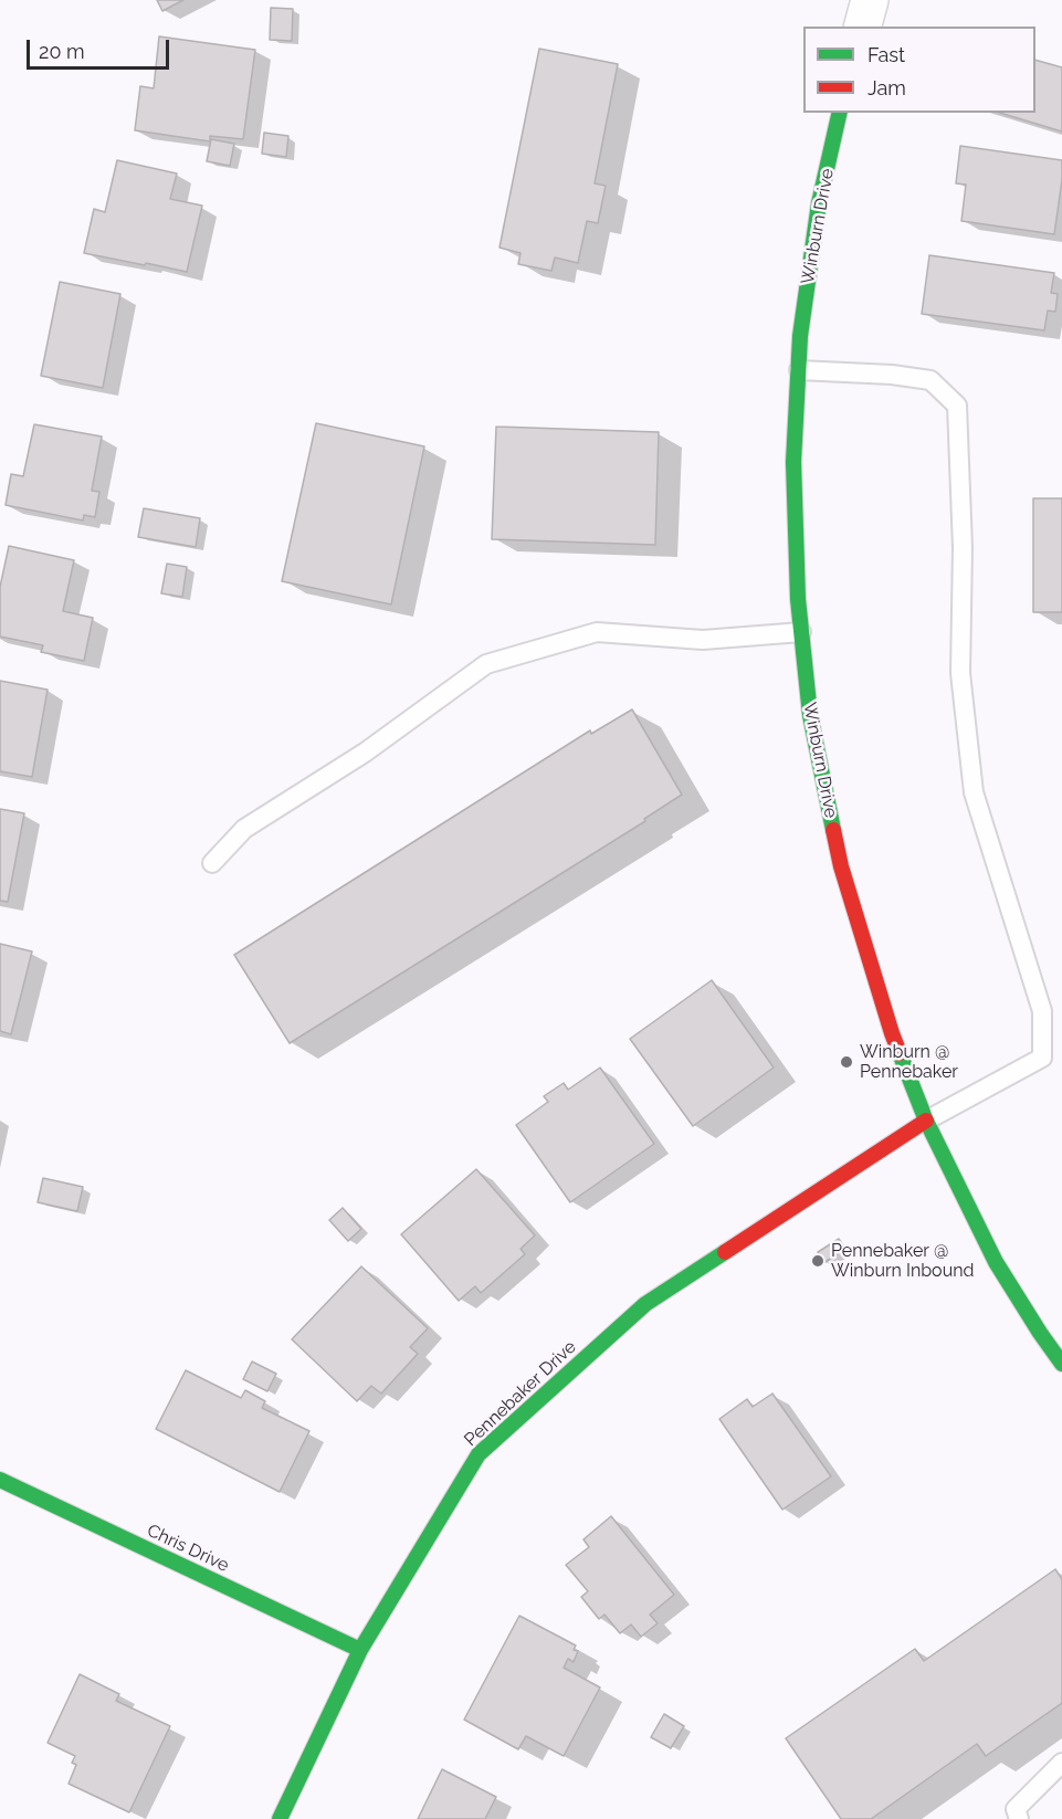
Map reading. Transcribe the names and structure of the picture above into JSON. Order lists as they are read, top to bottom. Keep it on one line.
{"streets":{"street":["Winburn Drive","Pennebaker Drive","Chris Drive"]},"crossings":[["Winburn Drive","Pennebaker Drive"],["Pennebaker Drive","Chris Drive"]],"places":["Winburn @ Pennebaker","Pennebaker @ Winburn Inbound"],"legend":["Fast","Jam"],"scale_bar":"20 m"}
